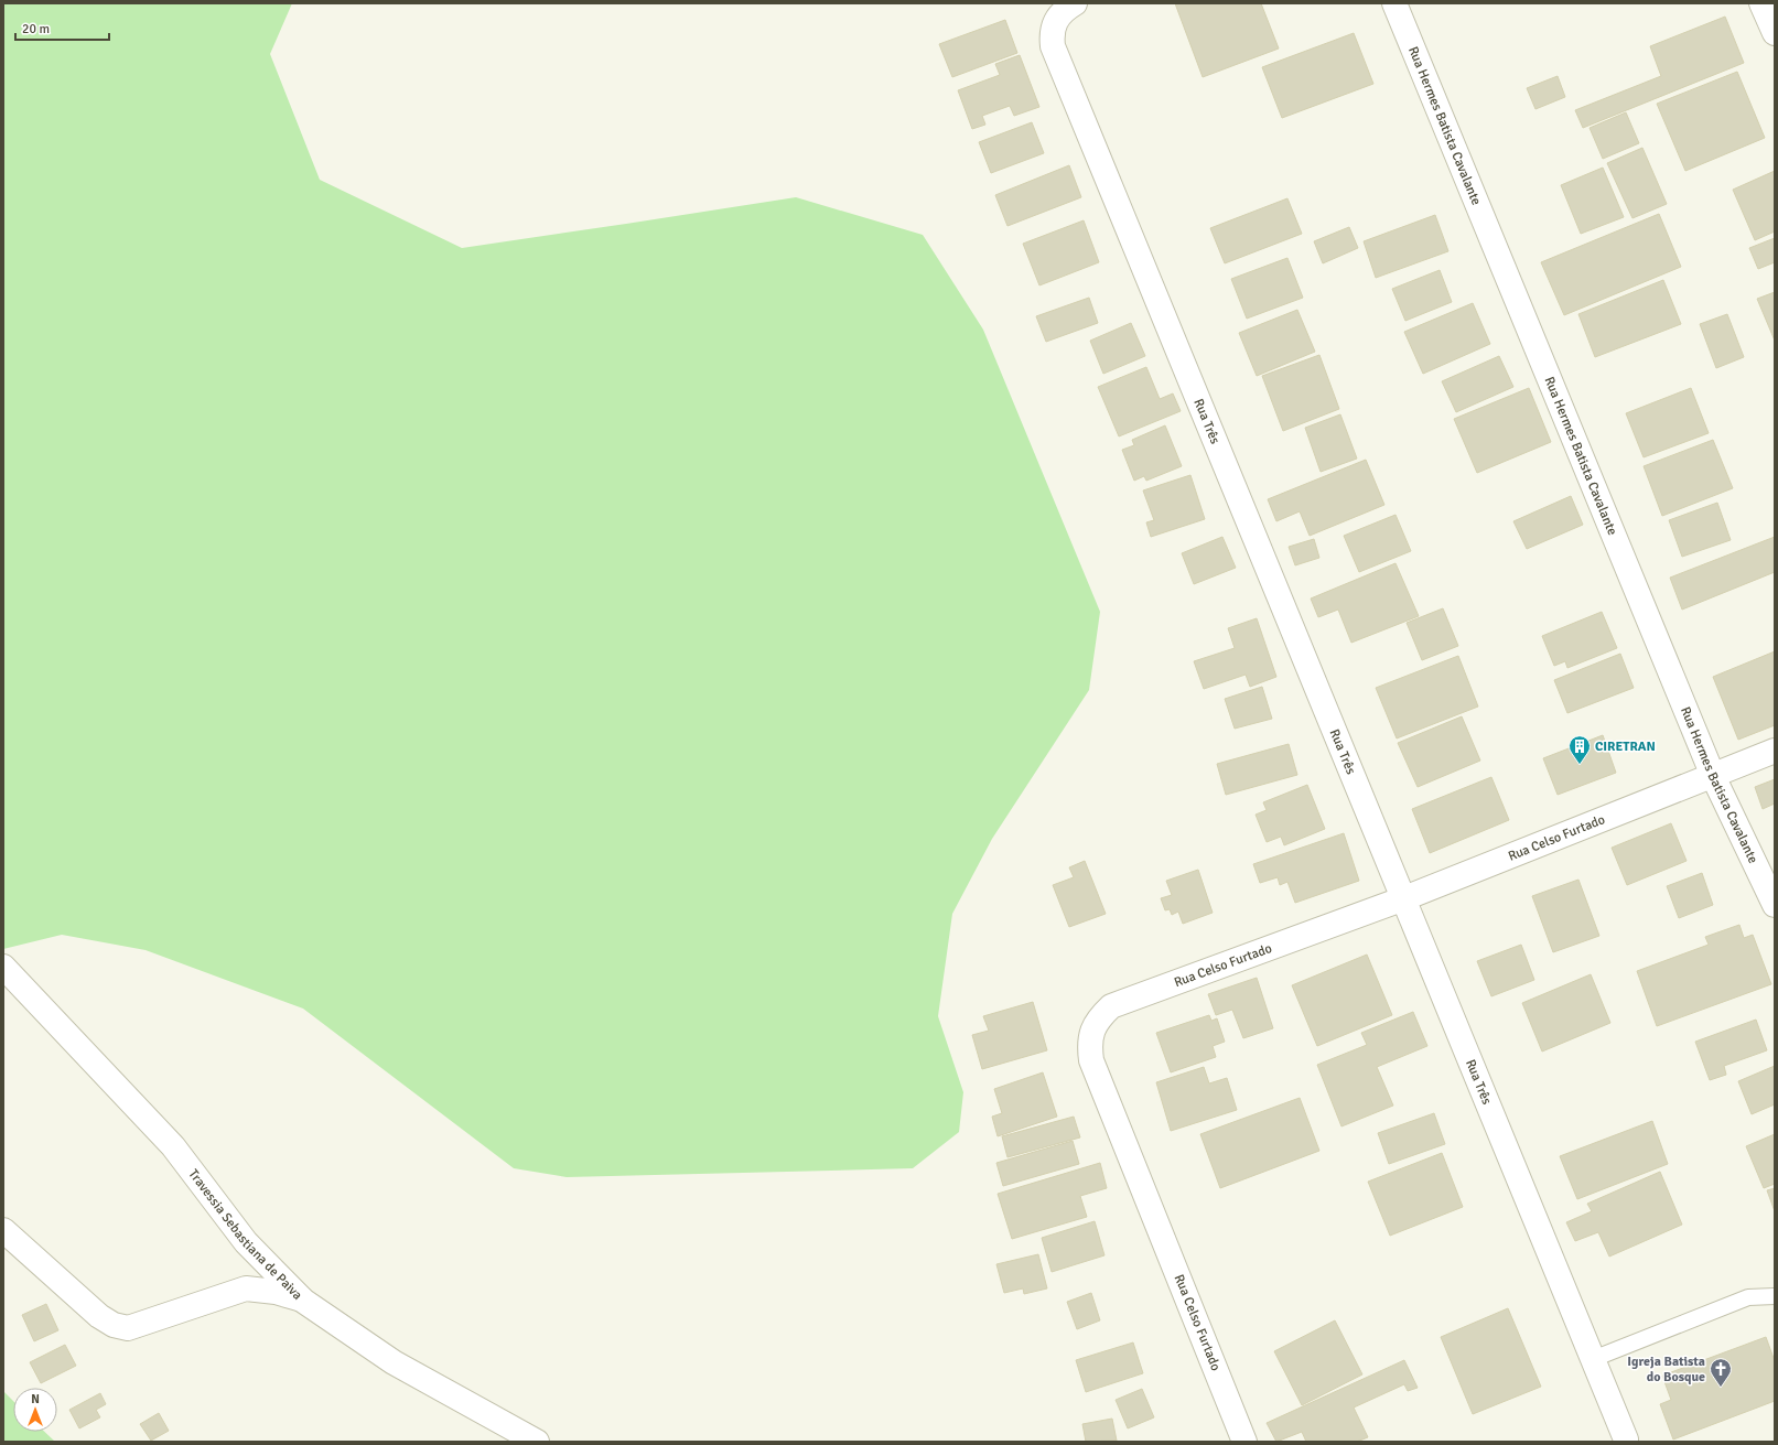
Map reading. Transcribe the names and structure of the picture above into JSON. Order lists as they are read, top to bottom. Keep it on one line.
{"streets":{"street":["Rua Hermes Batista Cavalante","Rua Três","Rua Celso Furtado","Travessia Sebastiana de Paiva"]},"crossings":[["Rua Hermes Batista Cavalante","Rua Celso Furtado"],["Rua Três","Rua Celso Furtado"]],"places":{"building":["CIRETRAN"],"church":["Igreja Batista do Bosque"]},"scale_bar":"20 m","north":"top"}
